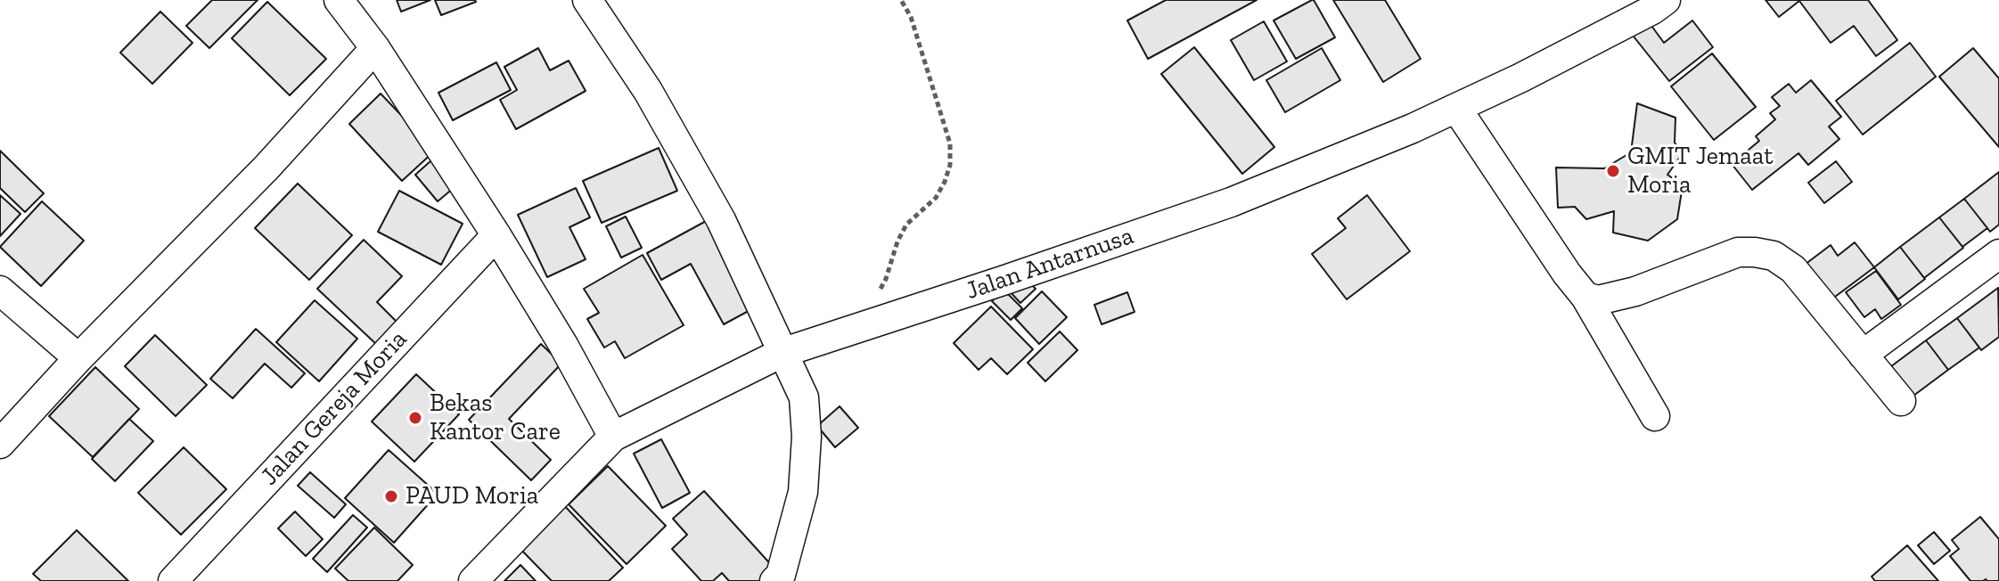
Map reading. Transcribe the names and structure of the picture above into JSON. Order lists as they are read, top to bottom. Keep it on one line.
{"streets":{"street":["Jalan Antarnusa","Jalan Gereja Moria"]},"places":["GMIT Jemaat Moria","Bekas Kantor Care","PAUD Moria"]}
